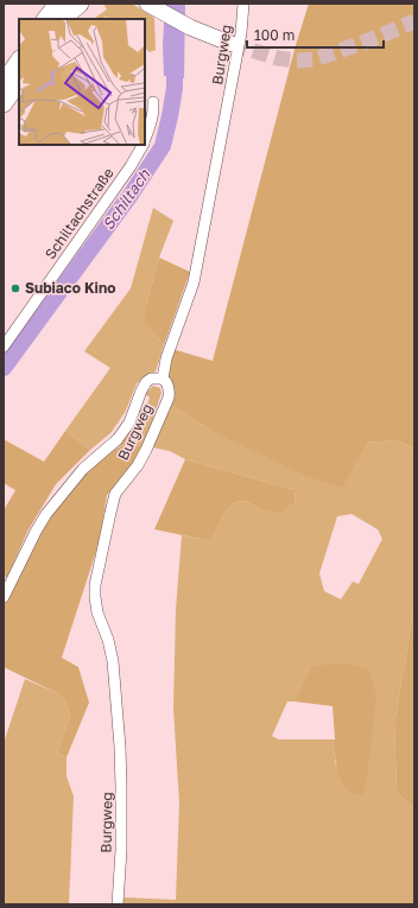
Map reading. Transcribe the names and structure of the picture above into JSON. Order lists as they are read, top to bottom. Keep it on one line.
{"streets":{"street":["Burgweg","Schiltachstraße"]},"water":["Schiltach"],"places":["Subiaco Kino"],"scale_bar":"100 m"}
